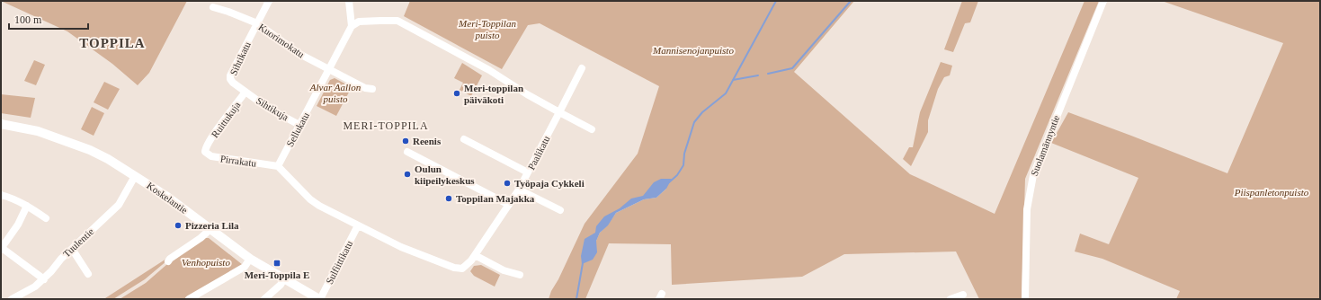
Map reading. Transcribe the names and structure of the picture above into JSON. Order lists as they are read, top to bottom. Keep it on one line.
{"streets":{"main road":["Koskelantie"],"street":["Kuorimokatu","Sihtikatu","Sihtikuja","Ruittukuja","Sellukatu","Suolamännyntie","Paalikatu","Pirrakatu","Tuulentie","Sulfiittikatu"]},"crossings":[["Kuorimokatu","Sihtikatu"],["Kuorimokatu","Sellukatu"],["Sihtikatu","Sihtikuja"],["Sihtikatu","Ruittukuja"],["Sihtikuja","Ruittukuja"],["Sihtikuja","Sellukatu"],["Ruittukuja","Pirrakatu"],["Sellukatu","Pirrakatu"],["Paalikatu","Sulfiittikatu"],["Koskelantie","Tuulentie"],["Koskelantie","Sulfiittikatu"]],"districts":["TOPPILA","MERI-TOPPILA"],"parks":["Meri-Toppilan puisto","Mannisenojanpuisto","Alvar Aallon puisto","Piispanletonpuisto","Venhopuisto"],"places":{"other":["Meri-toppilan päiväkoti","Reenis","Oulun kiipeilykeskus","Työpaja Cykkeli","Toppilan Majakka","Pizzeria Lila"],"transit":["Meri-Toppila E"]},"scale_bar":"100 m"}
